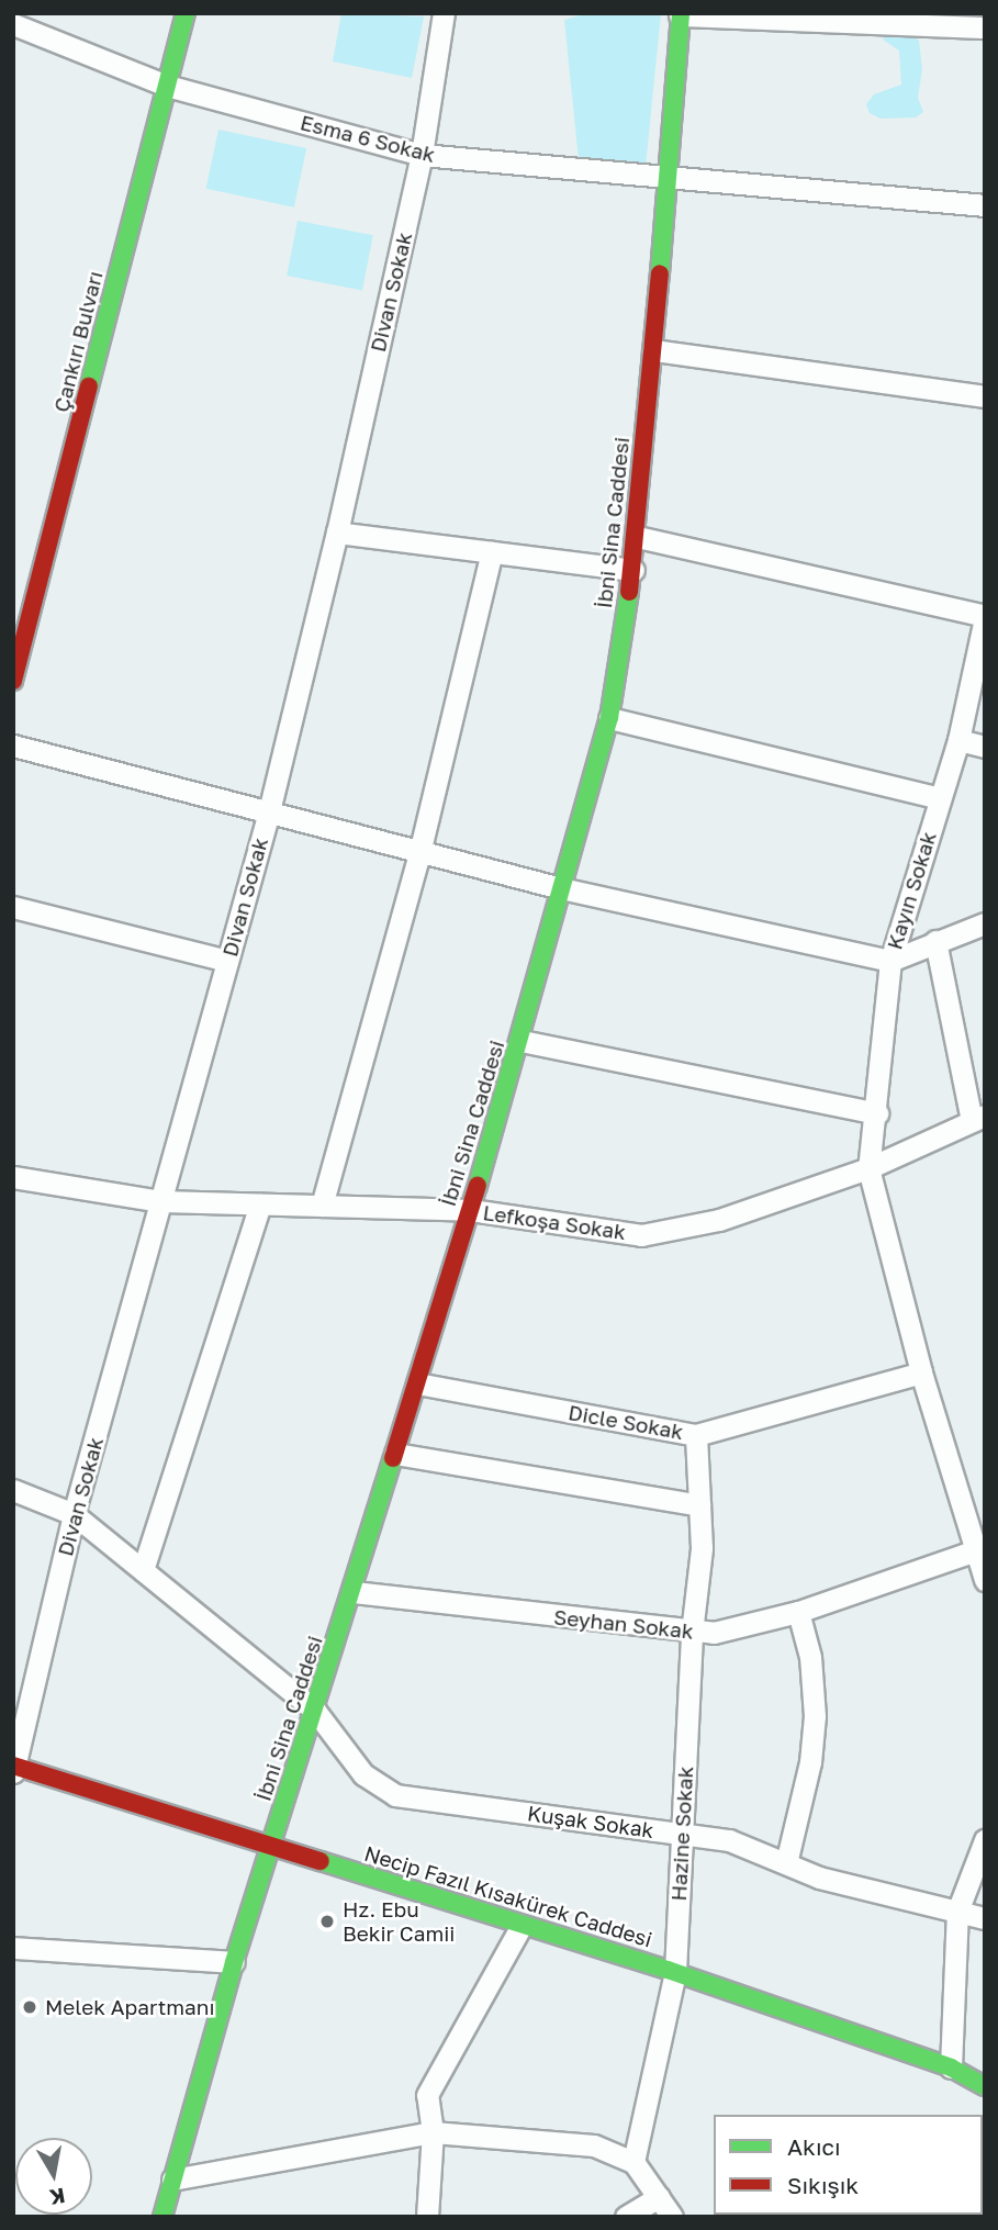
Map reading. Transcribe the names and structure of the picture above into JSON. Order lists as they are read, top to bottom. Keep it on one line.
{"streets":{"street":["Esma 6 Sokak","Divan Sokak","Çankırı Bulvarı","İbni Sina Caddesi","Kayın Sokak","Lefkoşa Sokak","Dicle Sokak","Seyhan Sokak","Kuşak Sokak","Hazine Sokak","Necip Fazıl Kısakürek Caddesi"]},"crossings":[["Esma 6 Sokak","Divan Sokak"],["Esma 6 Sokak","Çankırı Bulvarı"],["Esma 6 Sokak","İbni Sina Caddesi"],["Divan Sokak","Lefkoşa Sokak"],["Divan Sokak","Kuşak Sokak"],["Divan Sokak","Necip Fazıl Kısakürek Caddesi"],["İbni Sina Caddesi","Lefkoşa Sokak"],["İbni Sina Caddesi","Dicle Sokak"],["İbni Sina Caddesi","Seyhan Sokak"],["İbni Sina Caddesi","Kuşak Sokak"],["İbni Sina Caddesi","Necip Fazıl Kısakürek Caddesi"],["Kayın Sokak","Lefkoşa Sokak"],["Dicle Sokak","Hazine Sokak"],["Seyhan Sokak","Hazine Sokak"],["Kuşak Sokak","Hazine Sokak"],["Hazine Sokak","Necip Fazıl Kısakürek Caddesi"]],"places":["Hz. Ebu Bekir Camii","Melek Apartmanı"],"legend":["Akıcı","Sıkışık"],"north":"bottom"}
